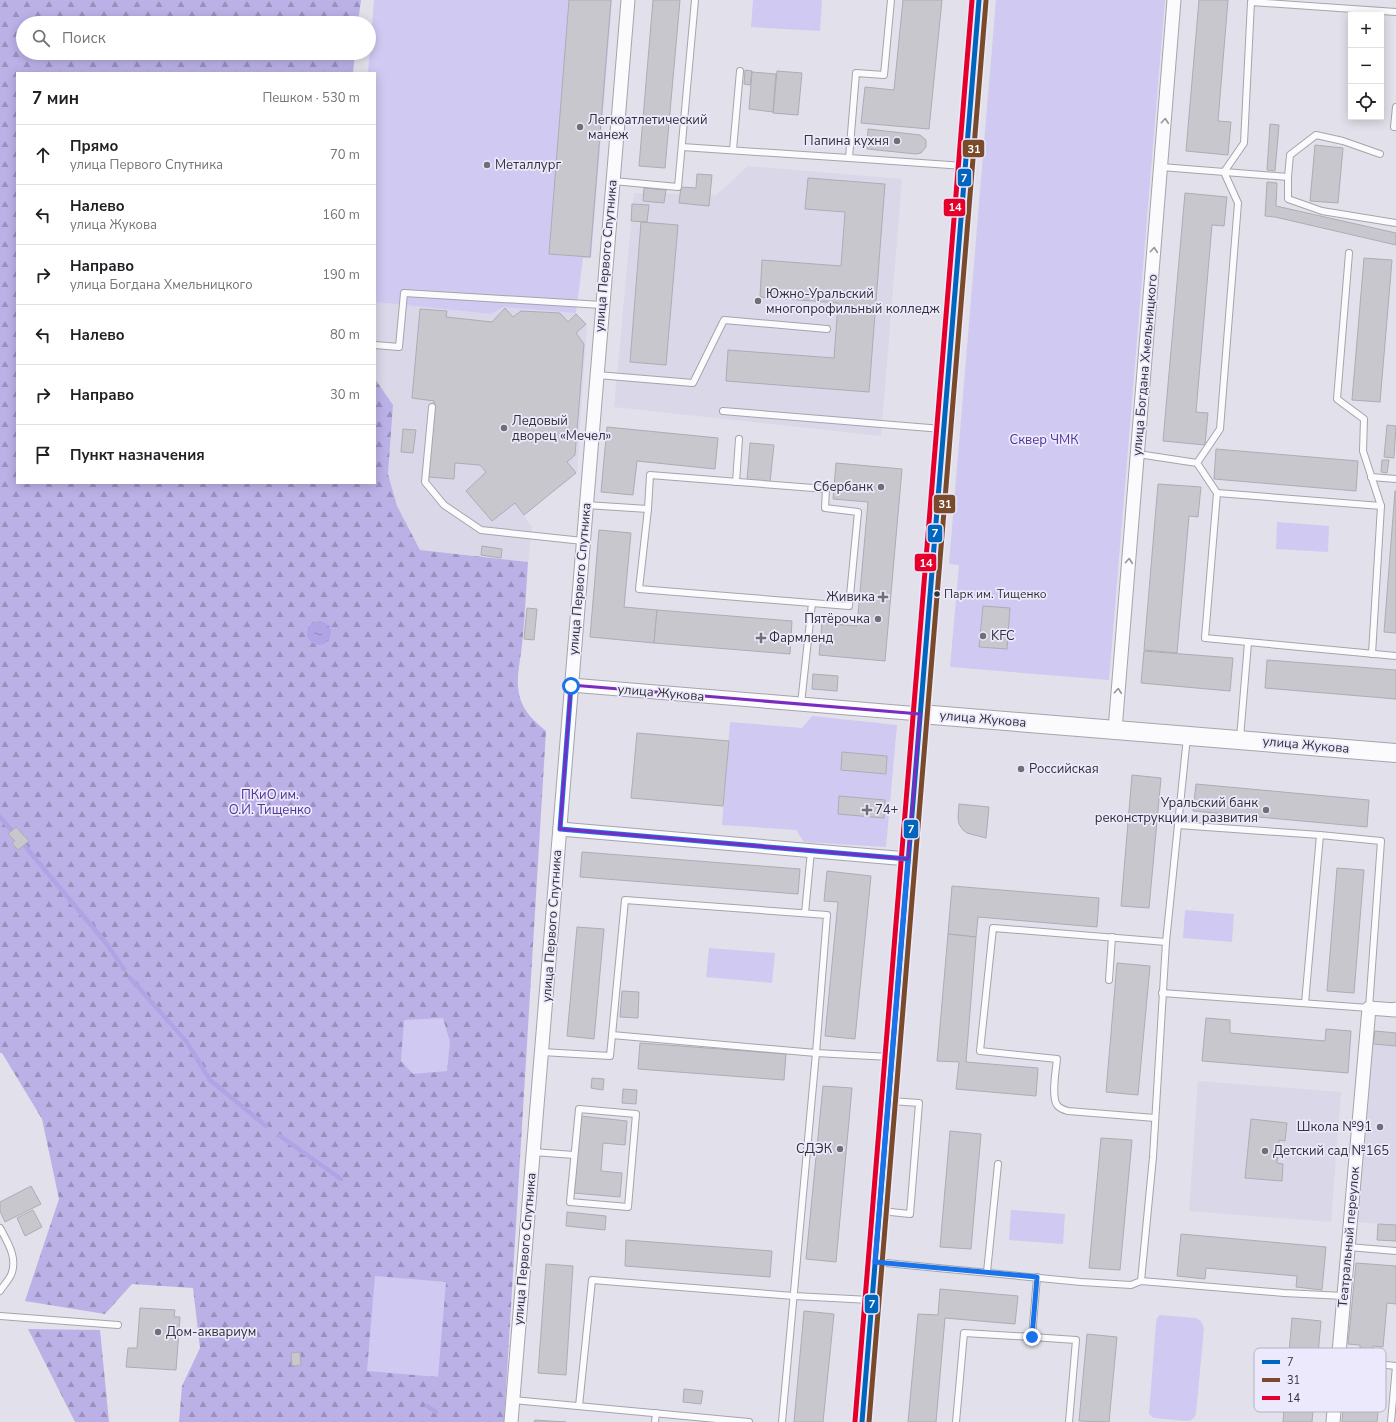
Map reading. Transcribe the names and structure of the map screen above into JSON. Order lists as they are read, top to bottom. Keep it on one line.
{"streets":{"main road":["улица Жукова"],"street":["улица Первого Спутника","улица Богдана Хмельницкого","Театральный переулок"]},"crossings":[["улица Первого Спутника","улица Жукова"],["улица Богдана Хмельницкого","улица Жукова"]],"one_way":["улица Богдана Хмельницкого"],"parks":["Сквер ЧМК","ПКиО им. О.И. Тищенко"],"places":{"other":["Легкоатлетический манеж","Папина кухня","Металлург","Южно-Уральский многопрофильный колледж","Ледовый дворец «Мечел»","Сбербанк","Парк им. Тищенко","Пятёрочка","KFC","Российская","Уральский банк реконструкции и развития","Школа №91","СДЭК","Детский сад №165","Дом-аквариум"],"health":["Живика","Фармленд","74+"]},"lines":["transit line 7","transit line 14","transit line 31"],"legend":["7","31","14"],"page":{"map_buttons":["+","−"],"search":"Поиск","heading":["7 мин","Пешком · 530 m"],"list":[["Прямо","улица Первого Спутника","70 m"],["Налево","улица Жукова","160 m"],["Направо","улица Богдана Хмельницкого","190 m"],["Налево","80 m"],["Направо","30 m"],"Пункт назначения"]}}
